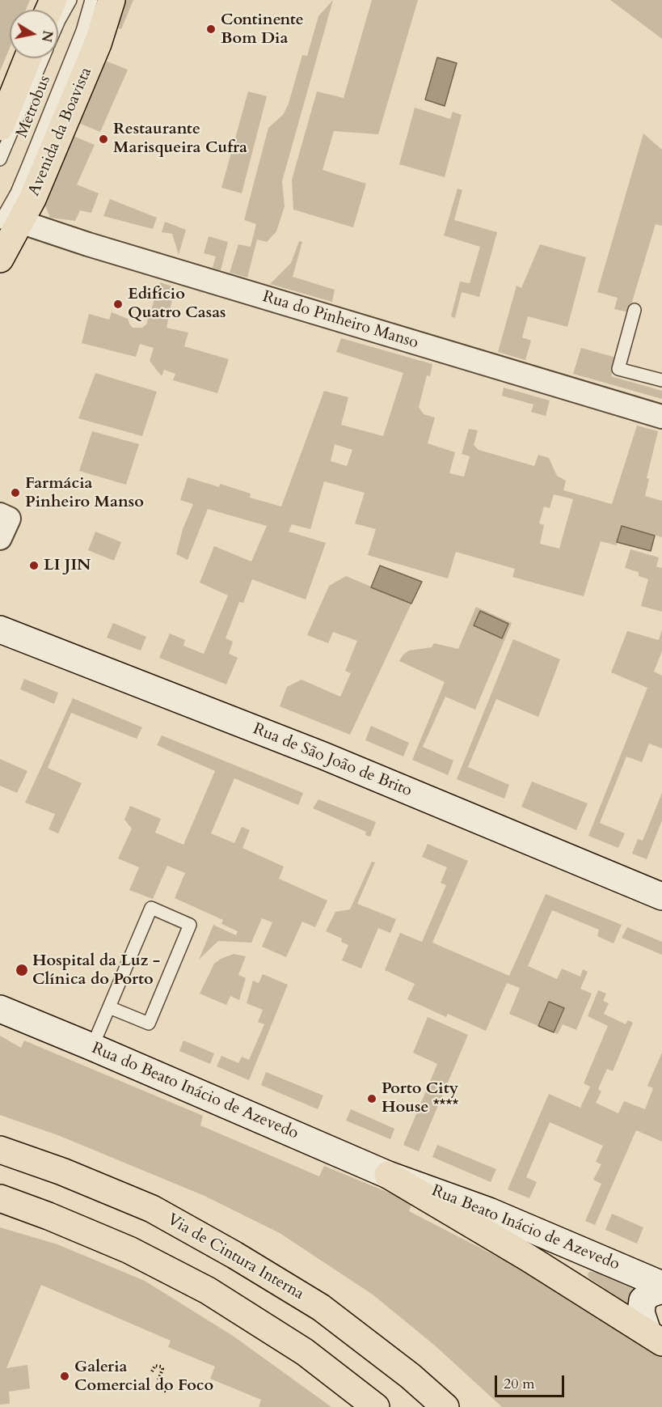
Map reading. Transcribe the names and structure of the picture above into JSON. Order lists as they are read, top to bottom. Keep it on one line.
{"streets":{"main road":["Avenida da Boavista","Rua de São João de Brito","Rua do Beato Inácio de Azevedo","Rua Beato Inácio de Azevedo","Via de Cintura Interna"],"street":["Rua do Pinheiro Manso"],"lane":["Metrobus"]},"crossings":[["Metrobus","Avenida da Boavista"],["Metrobus","Rua do Pinheiro Manso"],["Avenida da Boavista","Rua do Pinheiro Manso"],["Rua do Beato Inácio de Azevedo","Rua Beato Inácio de Azevedo"]],"places":["Continente Bom Dia","Restaurante Marisqueira Cufra","Edifício Quatro Casas","Farmácia Pinheiro Manso","LI JIN","Hospital da Luz - Clínica do Porto","Porto City House ****","Galeria Comercial do Foco"],"scale_bar":"20 m","north":"right"}
